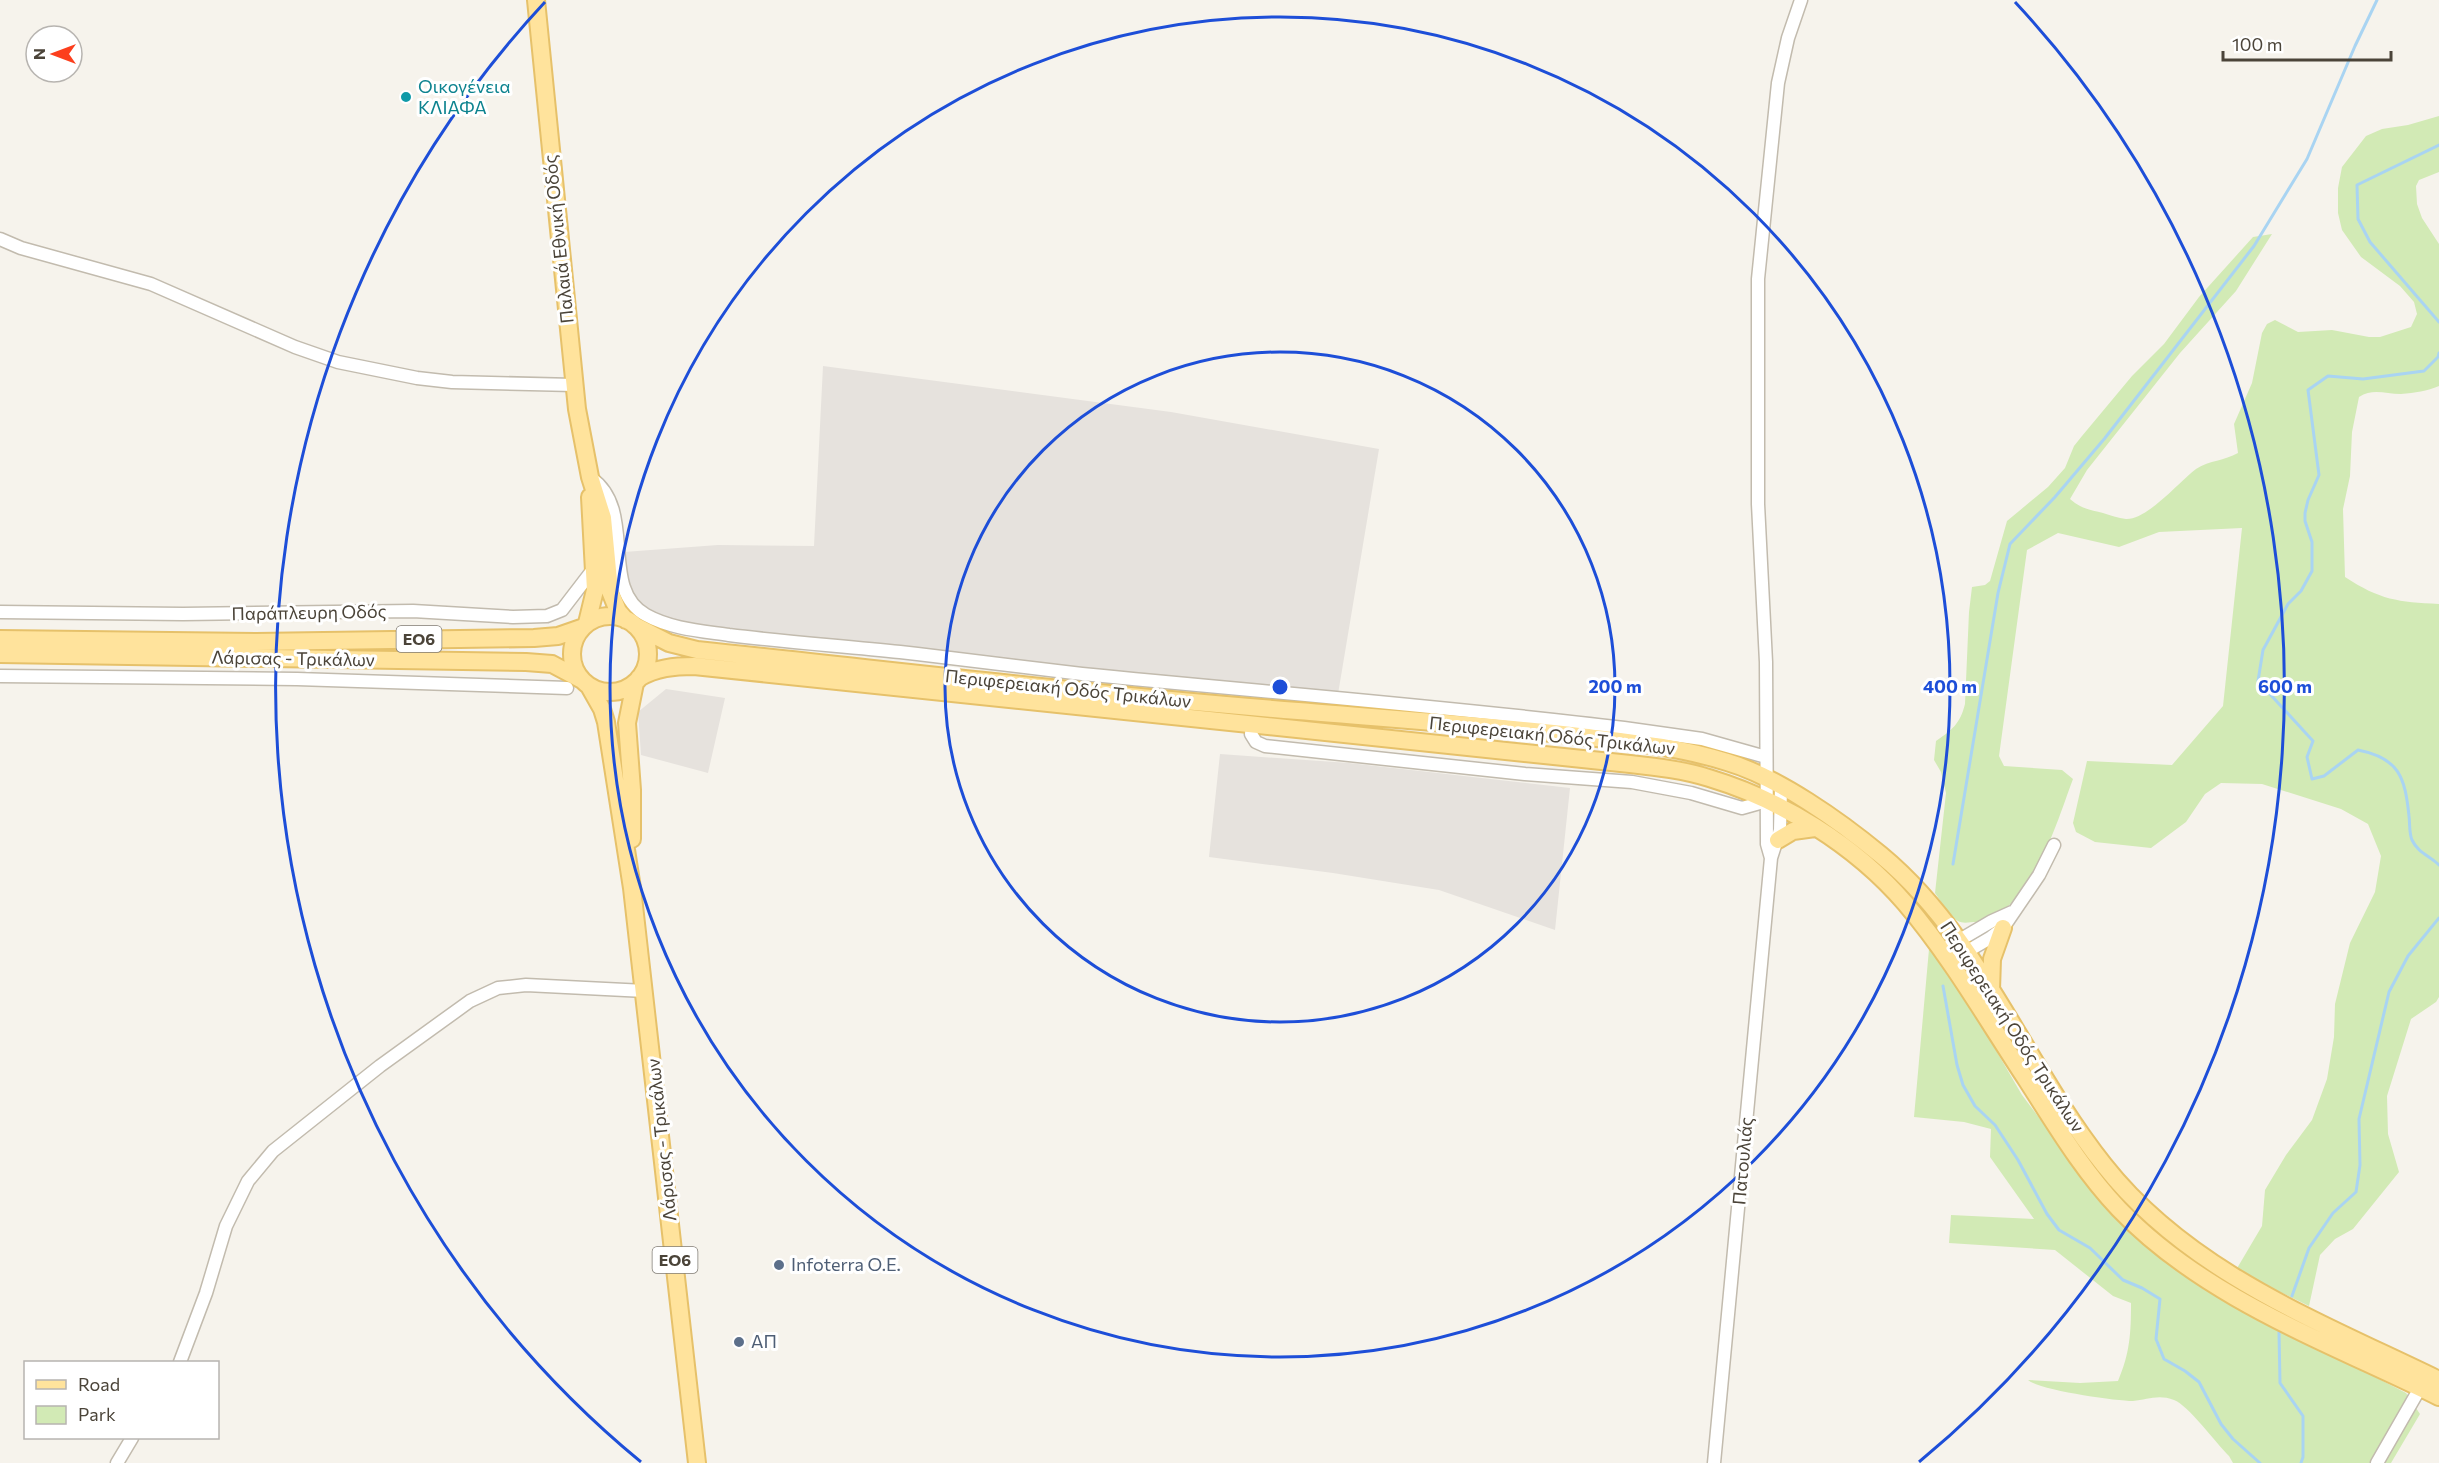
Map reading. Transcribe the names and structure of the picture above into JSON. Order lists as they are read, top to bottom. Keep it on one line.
{"streets":{"main road":["Παλαιά Εθνική Οδός","ΕΟ6","Λάρισας - Τρικάλων","Περιφερειακή Οδός Τρικάλων"],"street":["Παράπλευρη Οδός","Πατουλιάς"]},"crossings":[["Παλαιά Εθνική Οδός","Παράπλευρη Οδός"],["Παλαιά Εθνική Οδός","ΕΟ6"],["Παλαιά Εθνική Οδός","Λάρισας - Τρικάλων"],["Παλαιά Εθνική Οδός","Περιφερειακή Οδός Τρικάλων"],["ΕΟ6","Λάρισας - Τρικάλων"],["ΕΟ6","Περιφερειακή Οδός Τρικάλων"],["Λάρισας - Τρικάλων","Περιφερειακή Οδός Τρικάλων"],["Περιφερειακή Οδός Τρικάλων","Πατουλιάς"]],"places":["Οικογένεια ΚΛΙΑΦΑ","Infoterra Ο.Ε.","ΑΠ"],"legend":["Road","Park"],"scale_bar":"100 m","north":"left","rings":["200 m","400 m","600 m"]}
